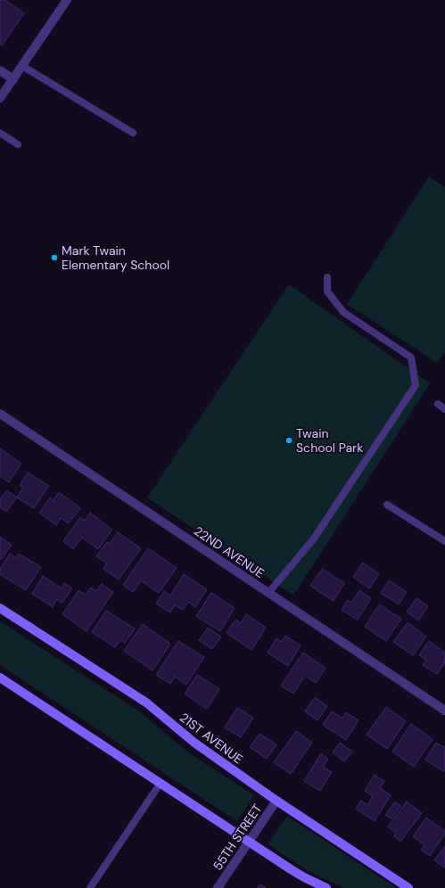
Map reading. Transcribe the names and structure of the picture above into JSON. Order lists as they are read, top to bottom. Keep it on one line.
{"streets":{"street":["22ND AVENUE","21ST AVENUE","55TH STREET"]},"crossings":[["21ST AVENUE","55TH STREET"]],"places":["Mark Twain Elementary School","Twain School Park"]}
